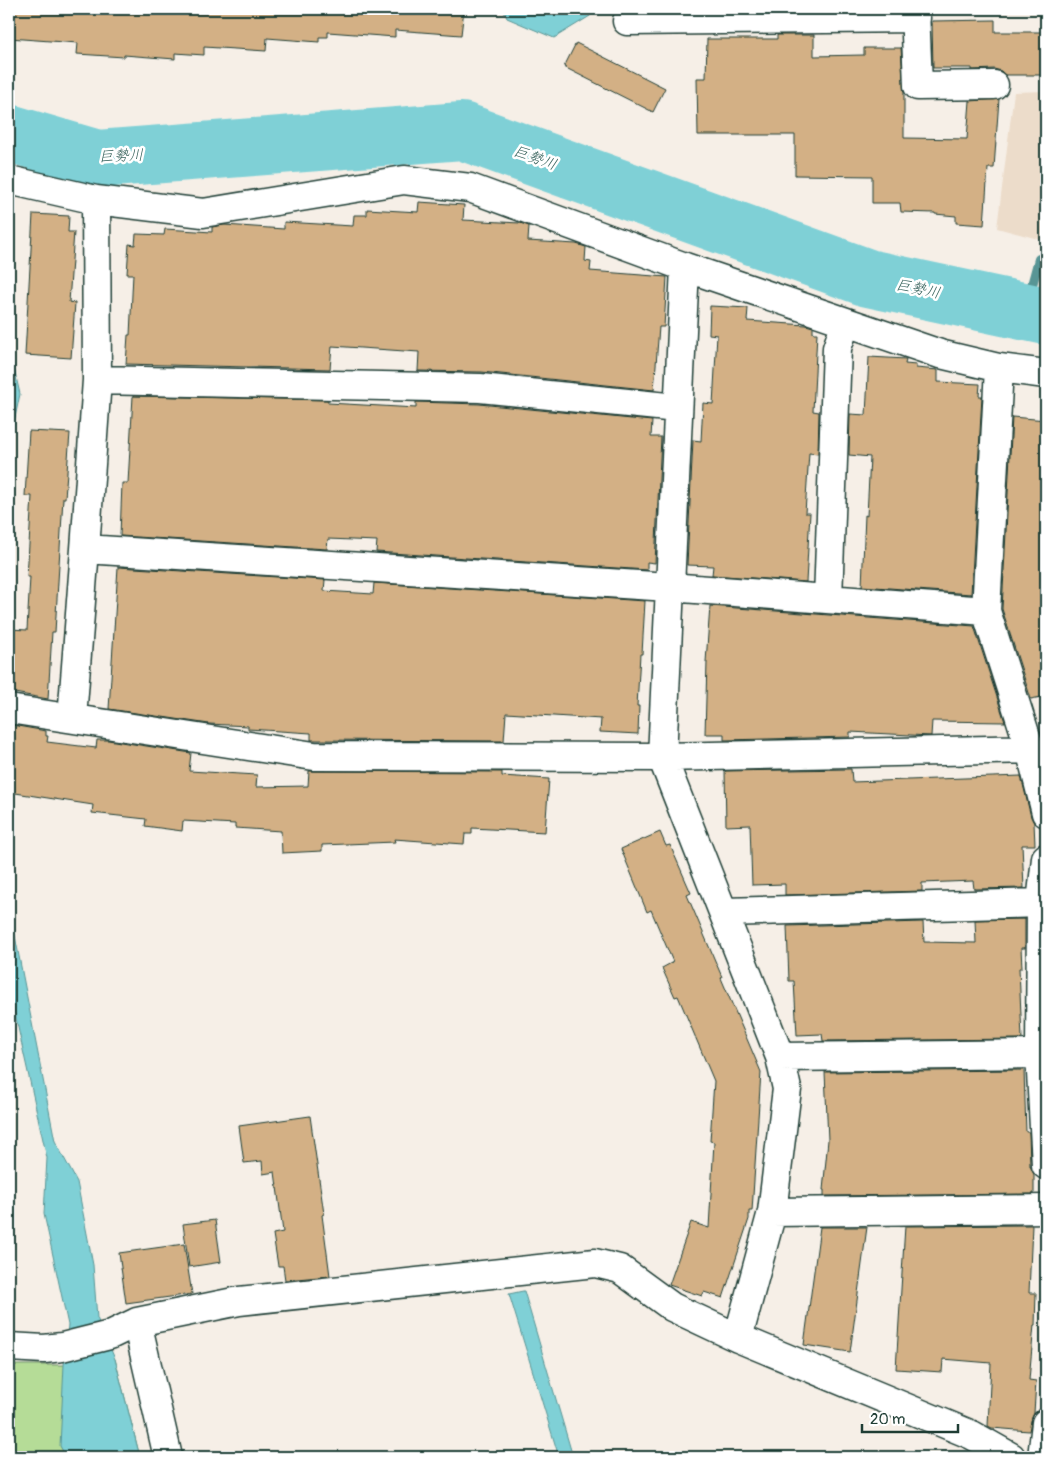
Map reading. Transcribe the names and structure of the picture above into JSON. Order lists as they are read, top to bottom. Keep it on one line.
{"water":["巨勢川"],"scale_bar":"20 m"}
